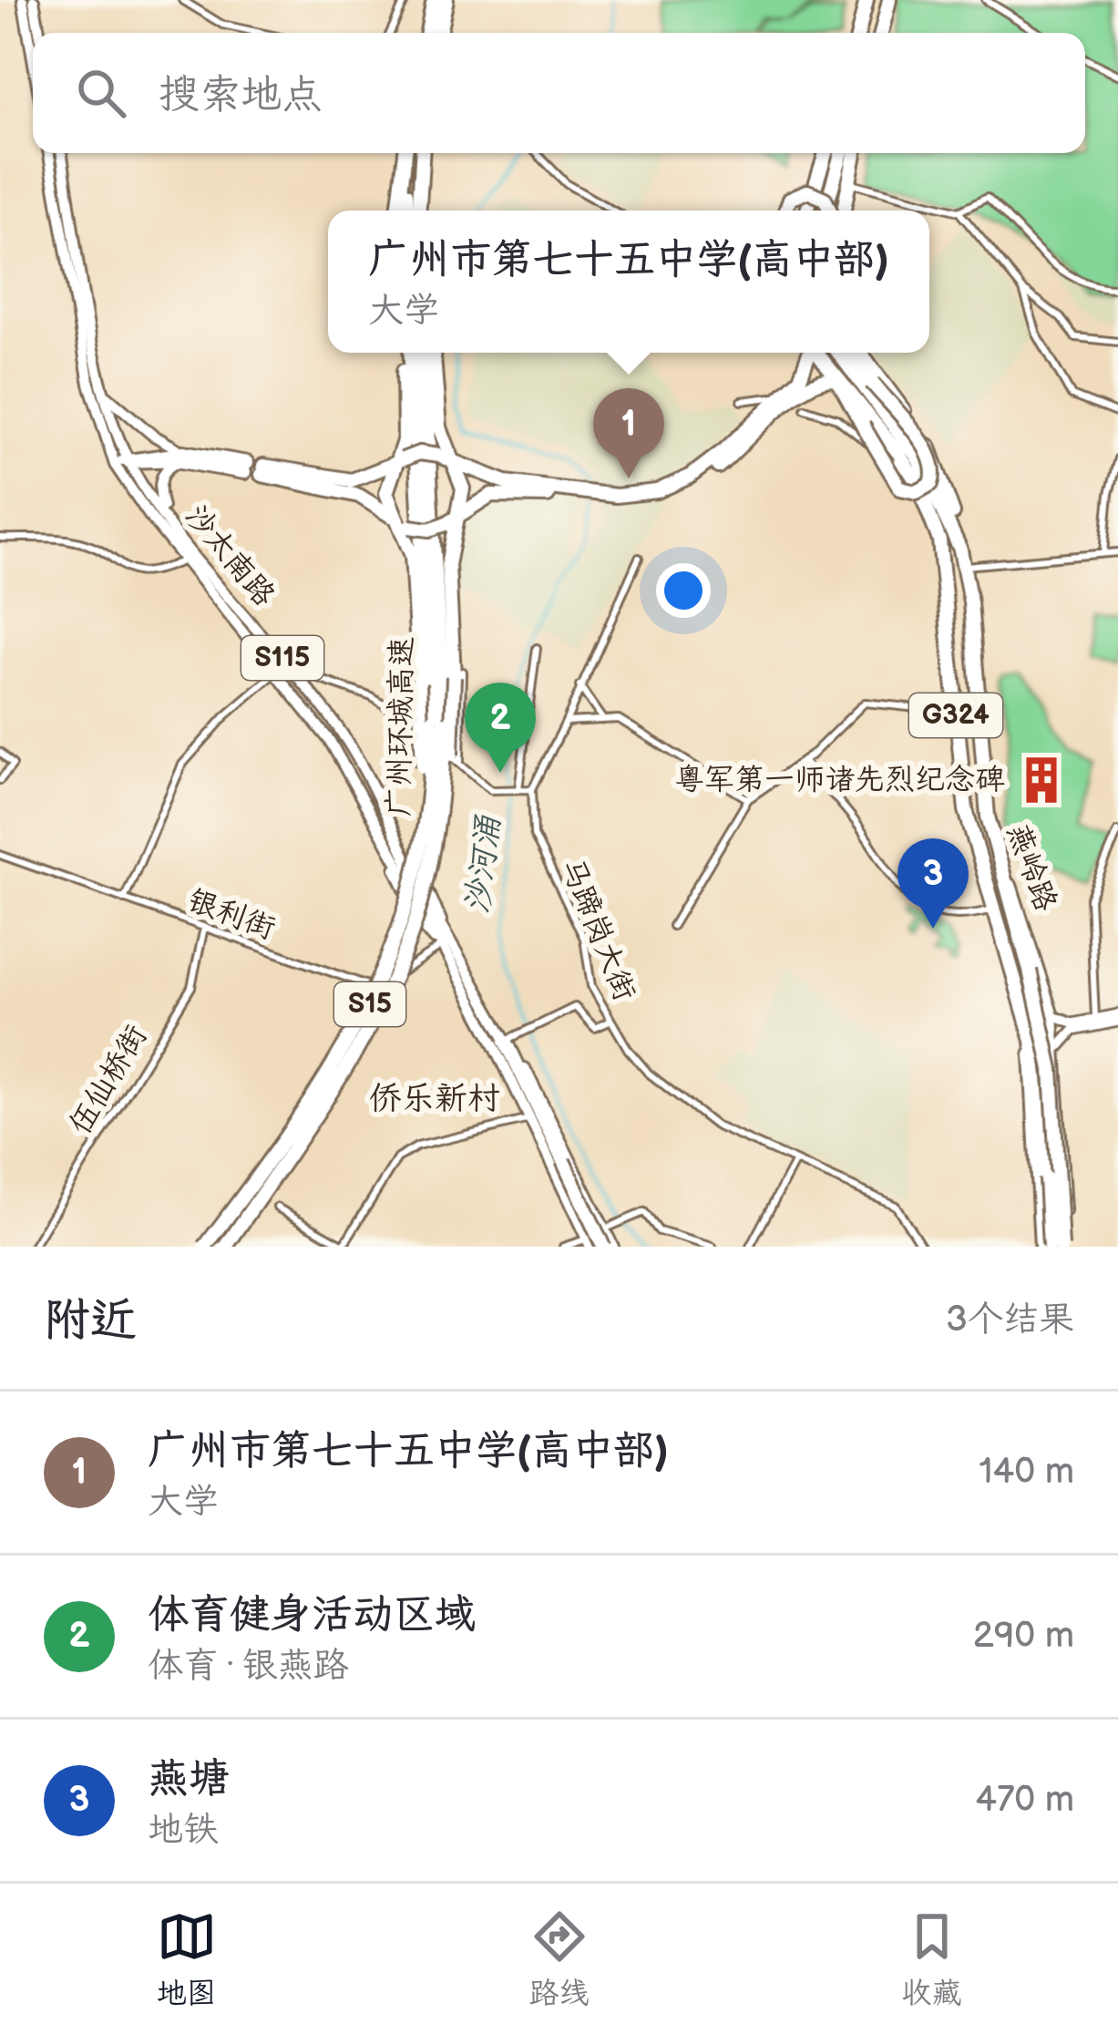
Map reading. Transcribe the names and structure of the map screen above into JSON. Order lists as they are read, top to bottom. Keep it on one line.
{"streets":{"highway":["G324","广州环城高速","燕岭路","S15"],"main road":["沙太南路","S115"],"street":["银利街","马蹄岗大街","伍仙桥街"]},"crossings":[["沙太南路","银利街"],["银利街","伍仙桥街"]],"districts":["侨乐新村"],"water":["沙河涌"],"places":{"building":["粤军第一师诸先烈纪念碑"]},"page":{"search":"搜索地点","popup":["广州市第七十五中学(高中部)","大学"],"pins":["1","2","3"],"heading":["附近","3个结果"],"list":[{"mark":"1","name":"广州市第七十五中学(高中部)","note":"大学","value":"140 m"},{"mark":"2","name":"体育健身活动区域","note":"体育 · 银燕路","value":"290 m"},{"mark":"3","name":"燕塘","note":"地铁","value":"470 m"}],"nav":["地图","路线","收藏"]}}
